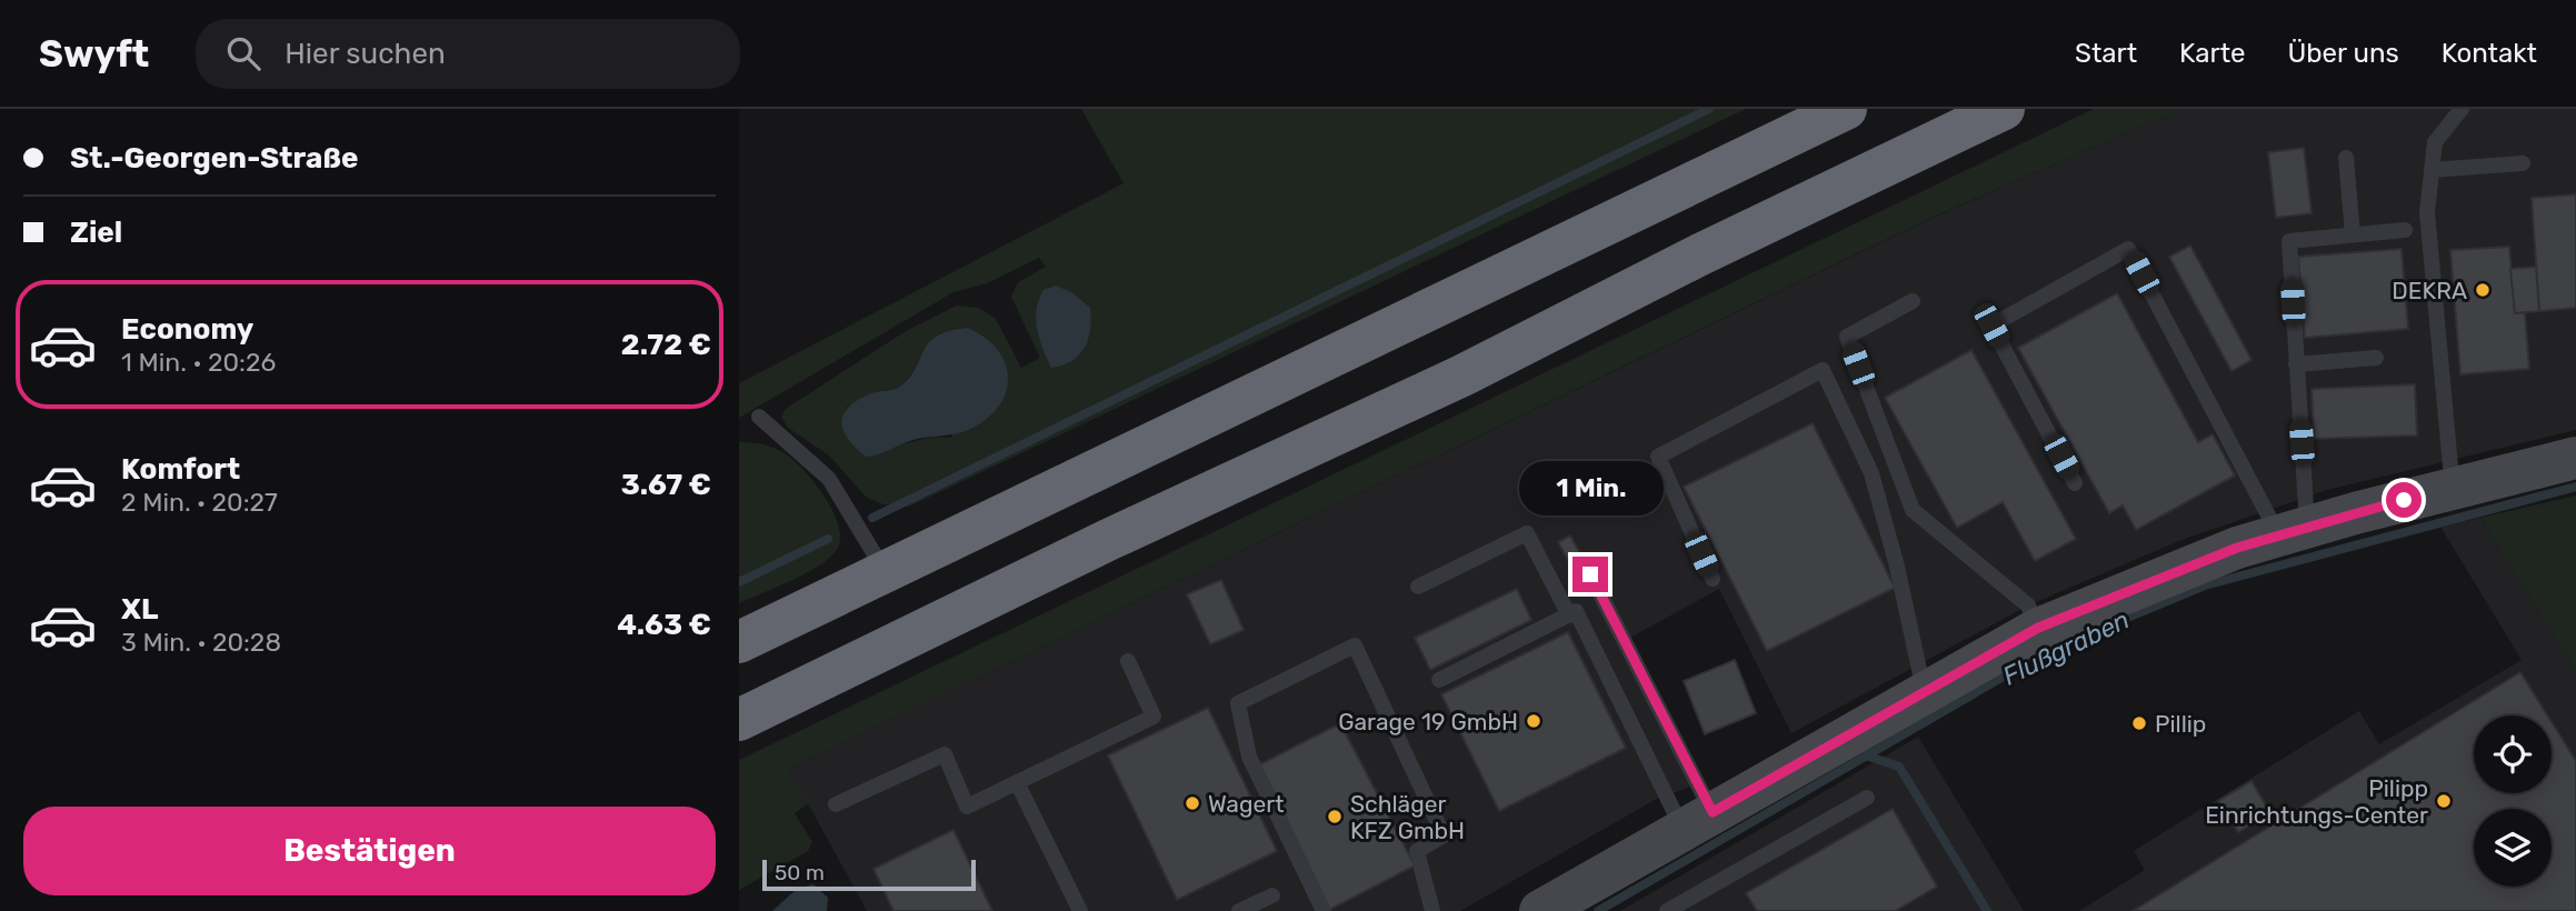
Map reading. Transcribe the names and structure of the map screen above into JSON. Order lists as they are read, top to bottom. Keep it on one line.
{"water":["Flußgraben"],"places":["DEKRA","Garage 19 GmbH","Pillip","Pilipp Einrichtungs-Center","Wagert","Schläger KFZ GmbH"],"scale_bar":"50 m","page":{"header":"Swyft","search":"Hier suchen","nav":["Start","Karte","Über uns","Kontakt"],"banner":["St.-Georgen-Straße","Ziel"],"list":[{"name":"Economy","note":"1 Min. · 20:26","value":"2.72 €"},{"name":"Komfort","note":"2 Min. · 20:27","value":"3.67 €"},{"name":"XL","note":"3 Min. · 20:28","value":"4.63 €"}],"bubble":"1 Min.","buttons":"Bestätigen","scale":"50 m"}}
